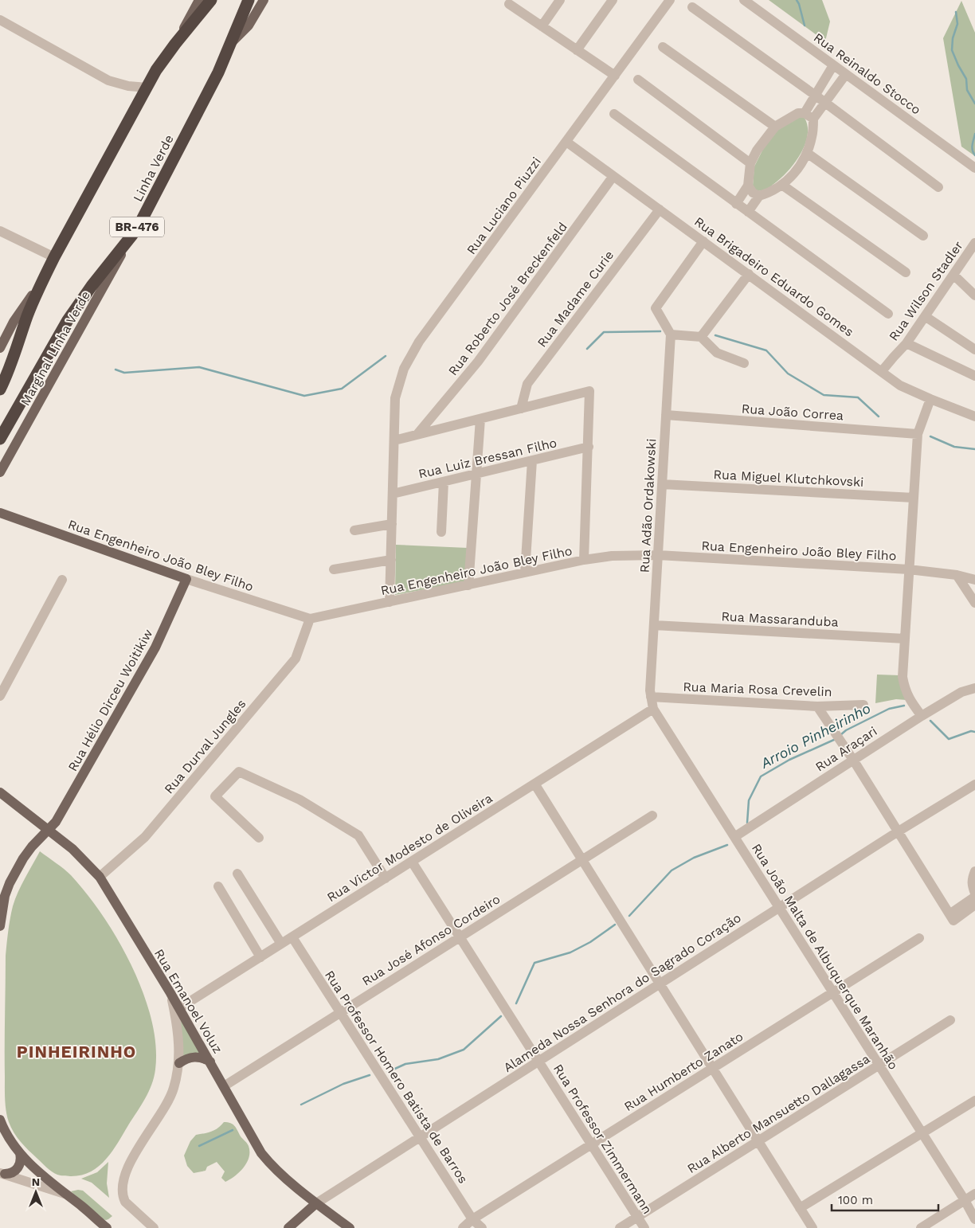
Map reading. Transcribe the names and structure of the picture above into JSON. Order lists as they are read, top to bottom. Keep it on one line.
{"streets":{"highway":["Linha Verde","BR-476"],"main road":["Marginal Linha Verde","Rua Engenheiro João Bley Filho","Rua Hélio Dirceu Woitikiw","Alameda Nossa Senhora do Sagrado Coração","Rua Emanoel Voluz"],"street":["Rua Reinaldo Stocco","Rua Luciano Piuzzi","Rua Brigadeiro Eduardo Gomes","Rua Wilson Stadler","Rua Roberto José Breckenfeld","Rua Madame Curie","Rua João Correa","Rua Luiz Bressan Filho","Rua Miguel Klutchkovski","Rua Adão Ordakowski","Rua Massaranduba","Rua Maria Rosa Crevelin","Rua Durval Jungles","Rua Araçari","Rua Victor Modesto de Oliveira","Rua José Afonso Cordeiro","Rua João Malta de Albuquerque Maranhão","Rua Humberto Zanato","Rua Professor Homero Batista de Barros","Rua Alberto Mansuetto Dallagassa","Rua Professor Zimmermann"]},"crossings":[["Linha Verde","Marginal Linha Verde"],["Rua Luciano Piuzzi","Rua Brigadeiro Eduardo Gomes"],["Rua Luciano Piuzzi","Rua Luiz Bressan Filho"],["Rua Luciano Piuzzi","Rua Engenheiro João Bley Filho"],["Rua Brigadeiro Eduardo Gomes","Rua Wilson Stadler"],["Rua Brigadeiro Eduardo Gomes","Rua Roberto José Breckenfeld"],["Rua Brigadeiro Eduardo Gomes","Rua Madame Curie"],["Rua João Correa","Rua Adão Ordakowski"],["Rua Miguel Klutchkovski","Rua Adão Ordakowski"],["Rua Adão Ordakowski","Rua Engenheiro João Bley Filho"],["Rua Adão Ordakowski","Rua Massaranduba"],["Rua Adão Ordakowski","Rua Maria Rosa Crevelin"],["Rua Adão Ordakowski","Rua Victor Modesto de Oliveira"],["Rua Adão Ordakowski","Rua João Malta de Albuquerque Maranhão"],["Rua Engenheiro João Bley Filho","Rua Hélio Dirceu Woitikiw"],["Rua Engenheiro João Bley Filho","Rua Durval Jungles"],["Rua Hélio Dirceu Woitikiw","Rua Emanoel Voluz"],["Rua Durval Jungles","Rua Emanoel Voluz"],["Rua Araçari","Rua João Malta de Albuquerque Maranhão"],["Rua Victor Modesto de Oliveira","Rua João Malta de Albuquerque Maranhão"],["Rua Victor Modesto de Oliveira","Rua Emanoel Voluz"],["Rua Victor Modesto de Oliveira","Rua Professor Homero Batista de Barros"],["Rua Victor Modesto de Oliveira","Rua Professor Zimmermann"],["Rua José Afonso Cordeiro","Rua Emanoel Voluz"],["Rua José Afonso Cordeiro","Rua Professor Homero Batista de Barros"],["Rua José Afonso Cordeiro","Rua Professor Zimmermann"],["Rua João Malta de Albuquerque Maranhão","Alameda Nossa Senhora do Sagrado Coração"],["Rua João Malta de Albuquerque Maranhão","Rua Humberto Zanato"],["Rua João Malta de Albuquerque Maranhão","Rua Alberto Mansuetto Dallagassa"],["Alameda Nossa Senhora do Sagrado Coração","Rua Emanoel Voluz"],["Alameda Nossa Senhora do Sagrado Coração","Rua Professor Homero Batista de Barros"],["Alameda Nossa Senhora do Sagrado Coração","Rua Professor Zimmermann"],["Rua Humberto Zanato","Rua Professor Homero Batista de Barros"],["Rua Humberto Zanato","Rua Professor Zimmermann"],["Rua Alberto Mansuetto Dallagassa","Rua Professor Zimmermann"]],"districts":["PINHEIRINHO"],"water":["Arroio Pinheirinho"],"scale_bar":"100 m","north":"top"}
